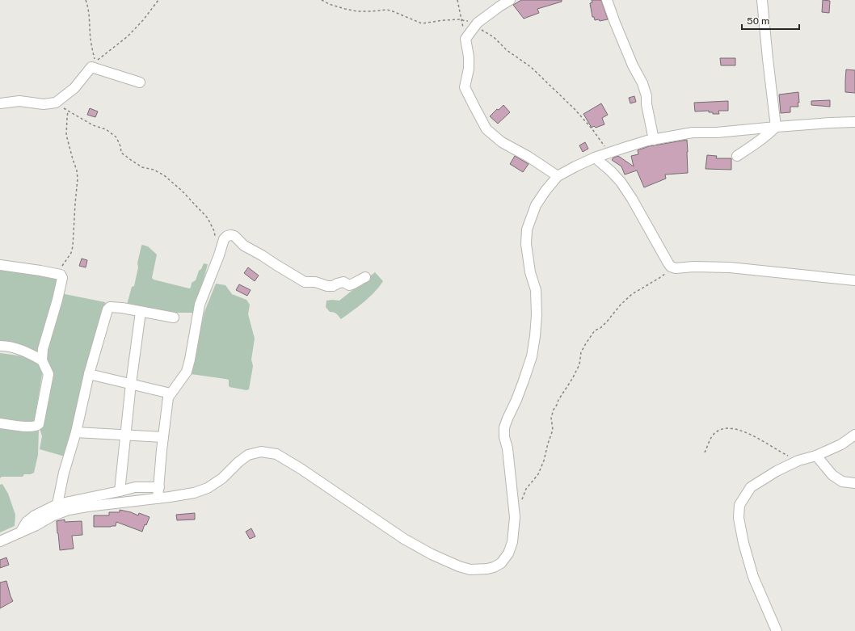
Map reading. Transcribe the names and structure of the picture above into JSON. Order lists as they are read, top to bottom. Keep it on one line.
{"scale_bar":"50 m"}
